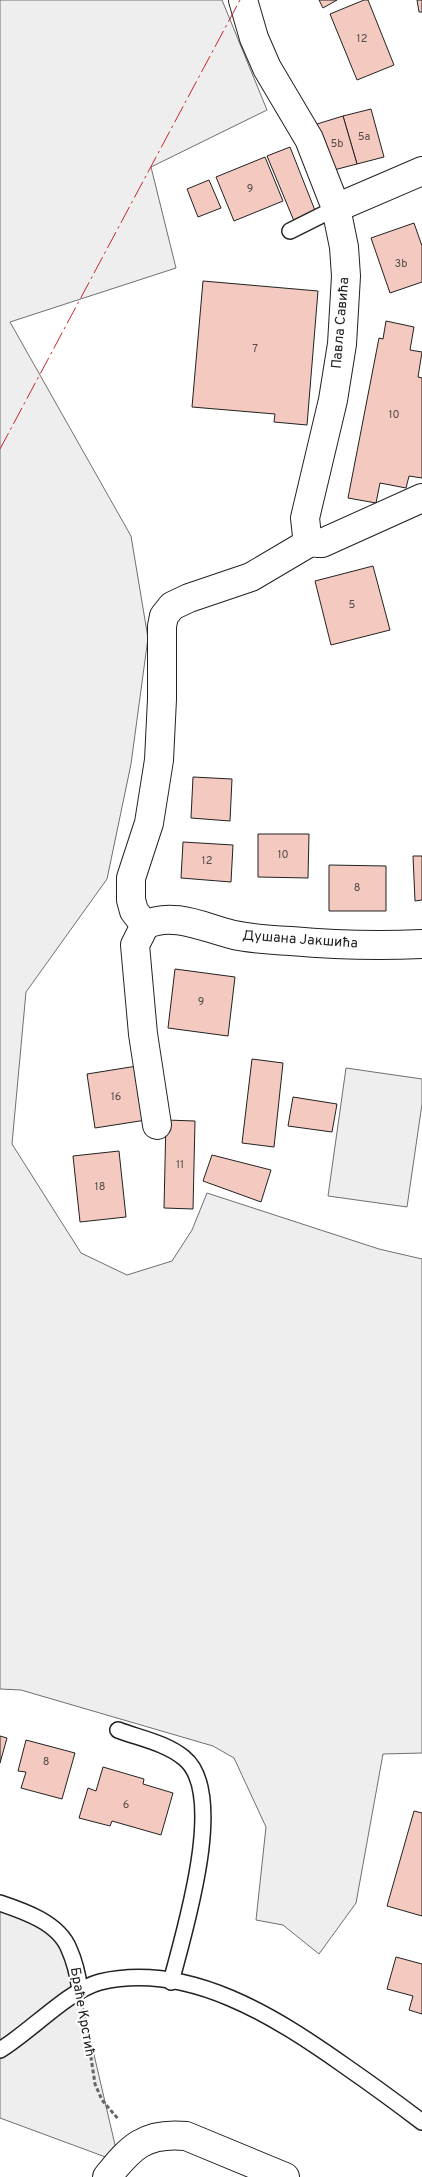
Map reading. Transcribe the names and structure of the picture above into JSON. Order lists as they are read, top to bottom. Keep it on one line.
{"streets":{"street":["Павла Савића","Душана Јакшића"],"lane":["Браће Крстић"]},"house_numbers":["12","5a","5b","9","3b","7","10","5","10","12","8","9","16","11","18","8","6"]}
